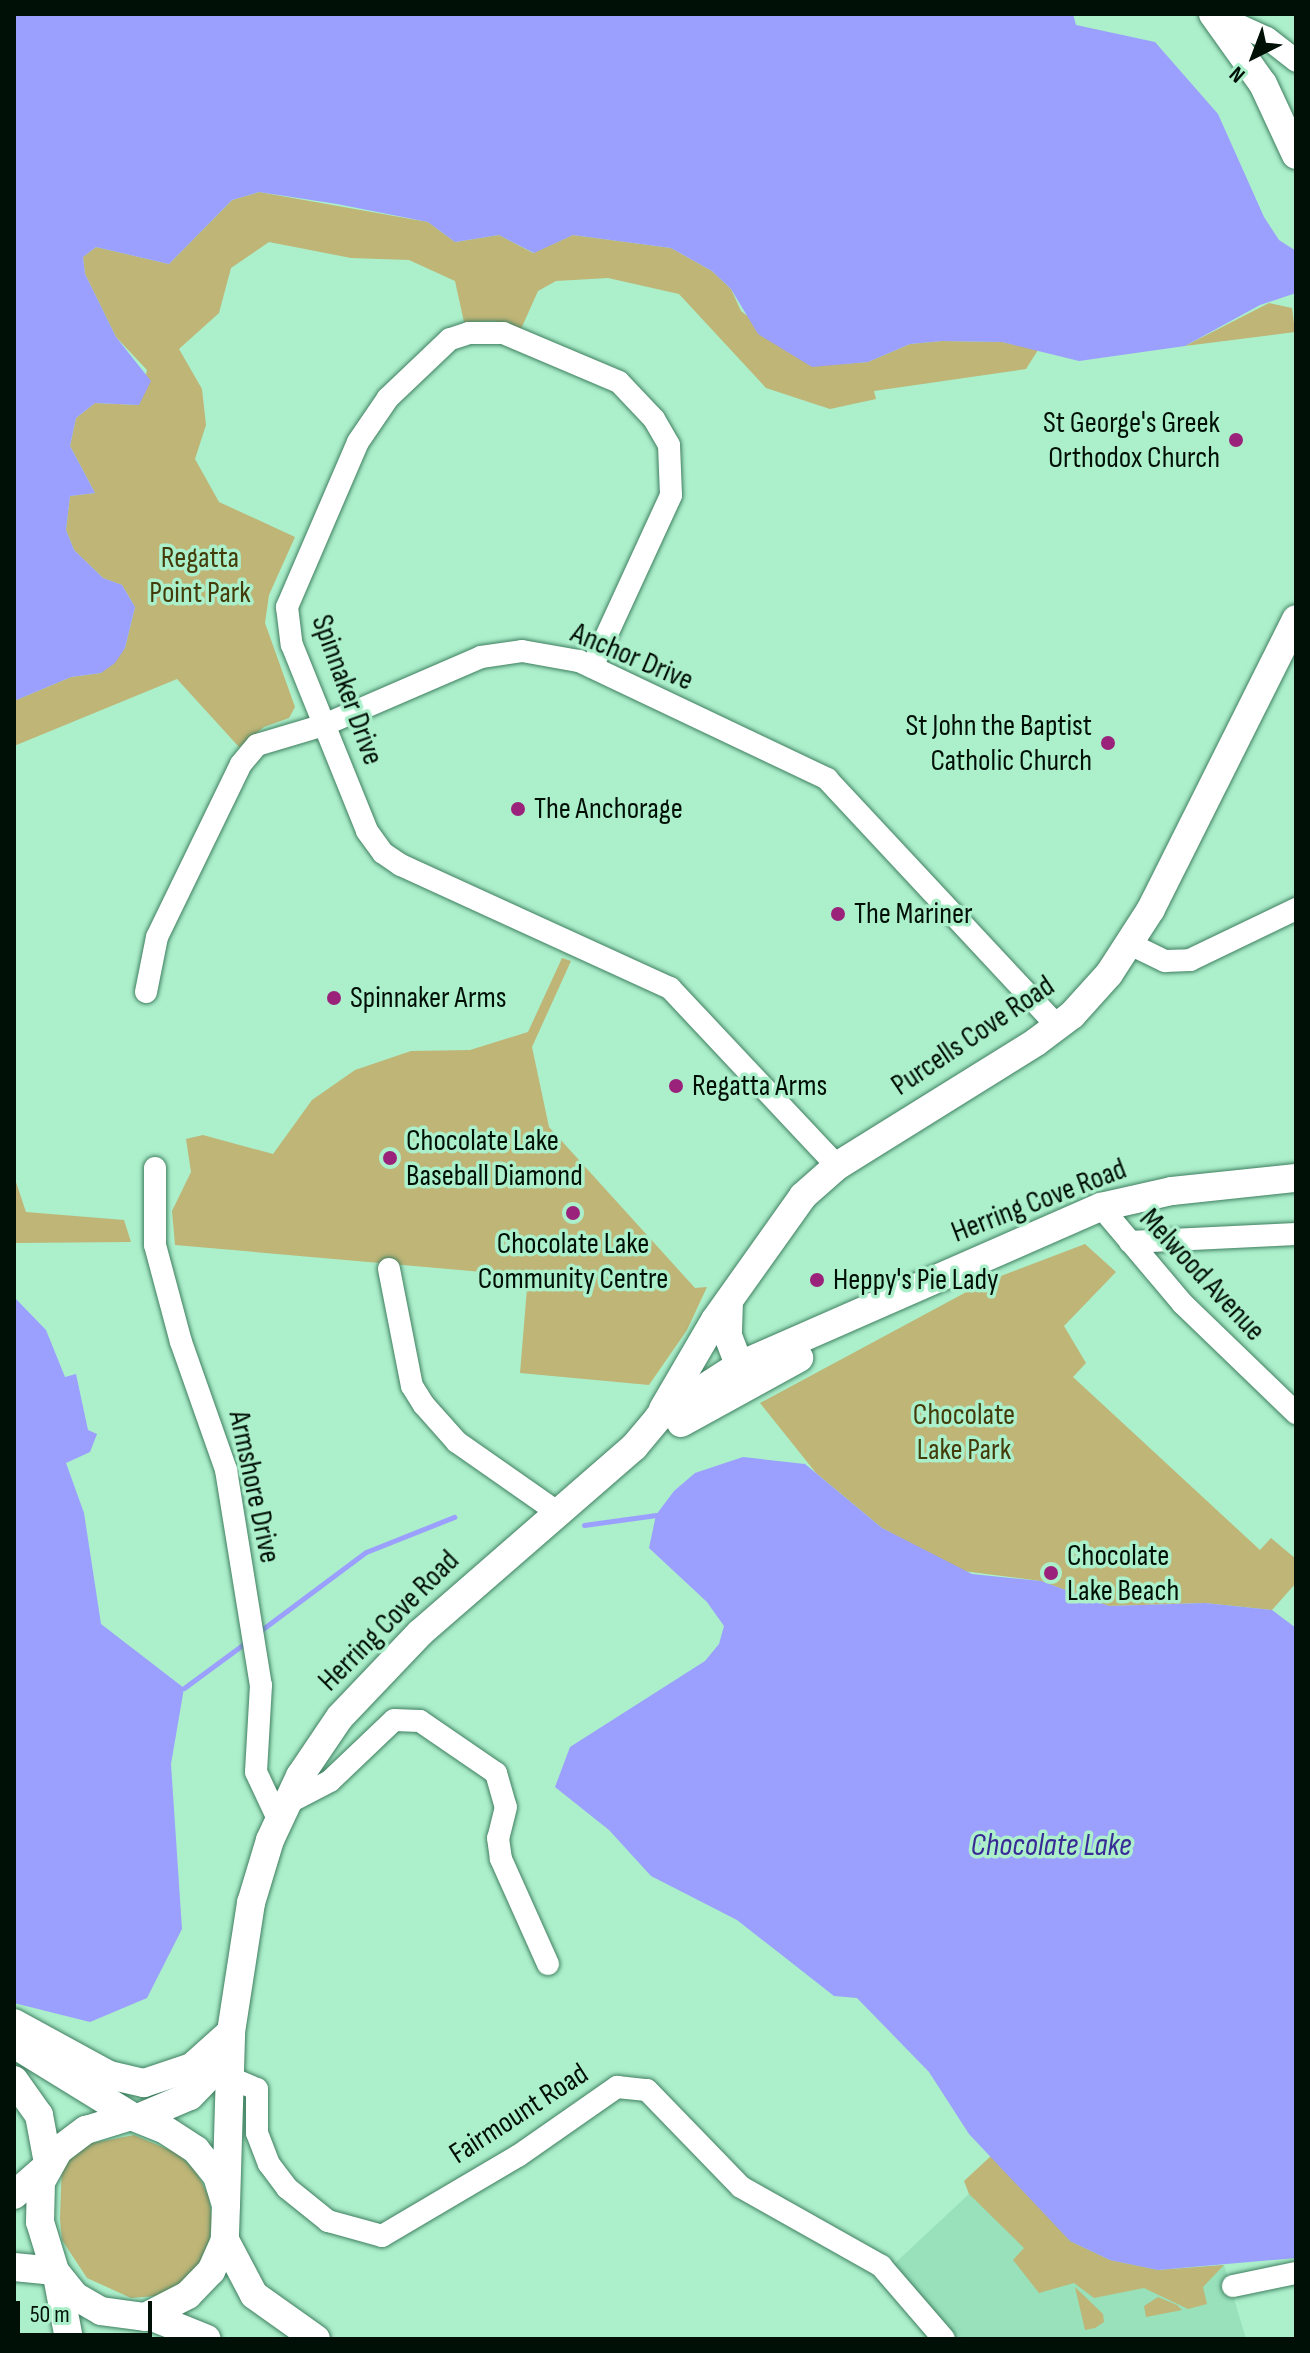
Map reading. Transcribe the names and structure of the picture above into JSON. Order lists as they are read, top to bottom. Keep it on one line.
{"streets":{"main road":["Purcells Cove Road","Herring Cove Road"],"street":["Anchor Drive","Spinnaker Drive","Melwood Avenue","Armshore Drive","Fairmount Road"]},"crossings":[["Anchor Drive","Spinnaker Drive"],["Anchor Drive","Purcells Cove Road"],["Spinnaker Drive","Purcells Cove Road"],["Purcells Cove Road","Herring Cove Road"],["Herring Cove Road","Melwood Avenue"],["Herring Cove Road","Armshore Drive"],["Herring Cove Road","Fairmount Road"]],"water":["Chocolate Lake"],"parks":["Regatta Point Park","Chocolate Lake Park"],"places":["St George's Greek Orthodox Church","St John the Baptist Catholic Church","The Anchorage","The Mariner","Spinnaker Arms","Regatta Arms","Chocolate Lake Baseball Diamond","Chocolate Lake Community Centre","Heppy's Pie Lady","Chocolate Lake Beach"],"scale_bar":"50 m","north":"bottom left"}
